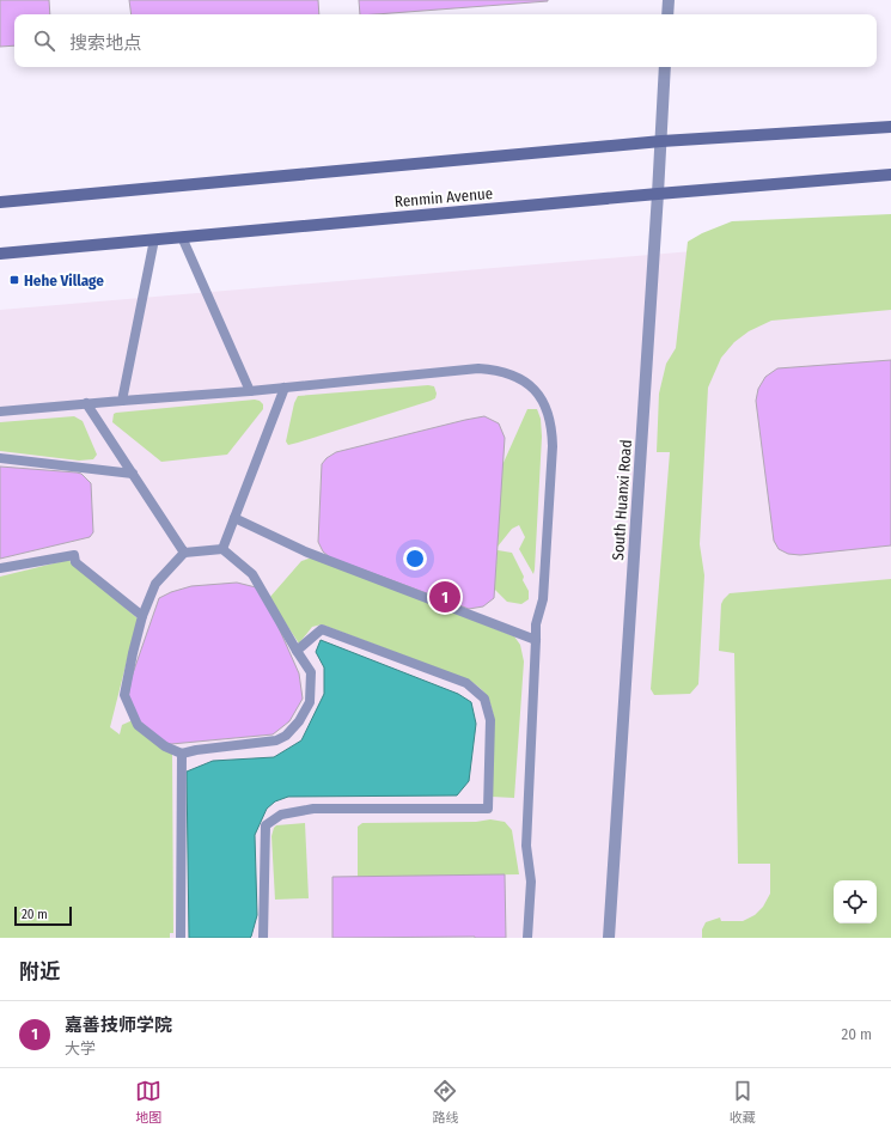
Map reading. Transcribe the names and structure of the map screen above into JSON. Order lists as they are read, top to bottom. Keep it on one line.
{"streets":{"main road":["Renmin Avenue"],"street":["South Huanxi Road"]},"crossings":[["Renmin Avenue","South Huanxi Road"]],"places":{"transit":["Hehe Village"]},"scale_bar":"20 m","page":{"search":"搜索地点","pins":"1","scale":"20 m","heading":"附近","list":[{"mark":"1","name":"嘉善技师学院","note":"大学","value":"20 m"}],"nav":["地图","路线","收藏"]}}
